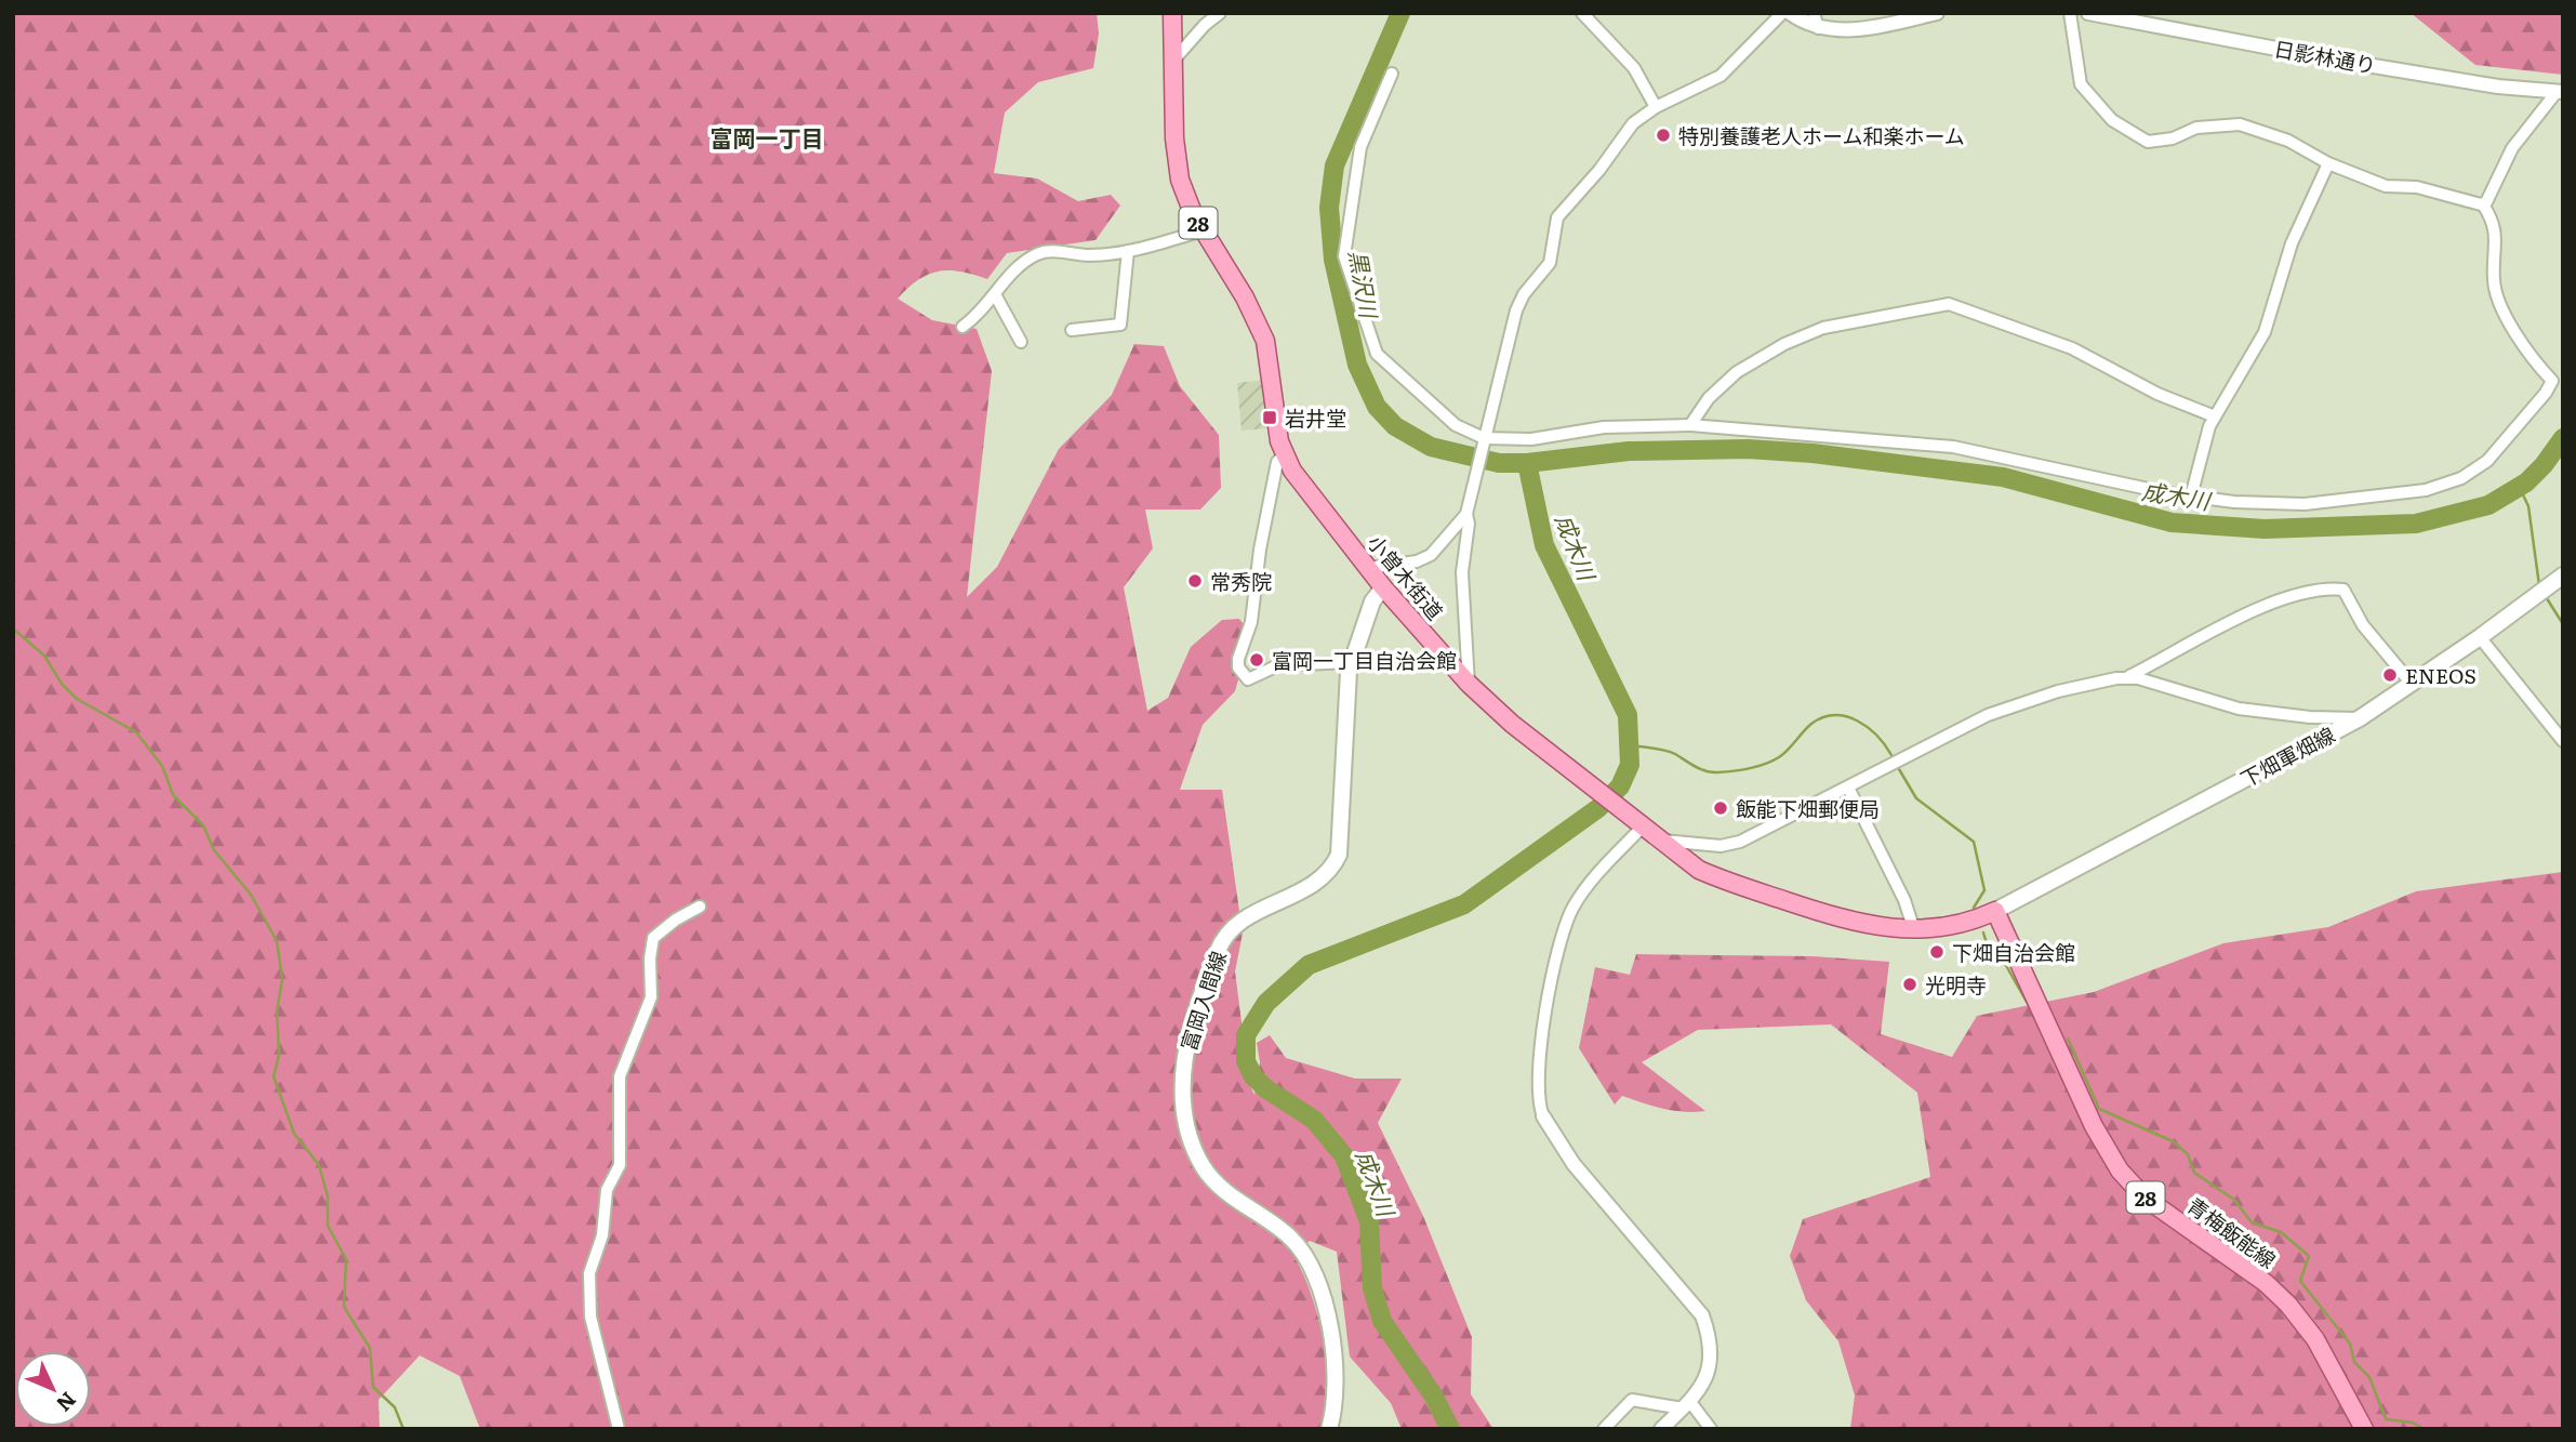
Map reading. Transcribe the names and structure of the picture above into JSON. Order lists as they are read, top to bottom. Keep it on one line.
{"streets":{"main road":["28","小曽木街道","下畑軍畑線","富岡入間線","青梅飯能線"],"street":["日影林通り"]},"crossings":[["小曽木街道","下畑軍畑線"],["小曽木街道","富岡入間線"],["小曽木街道","青梅飯能線"],["下畑軍畑線","青梅飯能線"]],"districts":["富岡一丁目"],"water":["黒沢川","成木川"],"places":{"other":["特別養護老人ホーム和楽ホーム","常秀院","富岡一丁目自治会館","ENEOS","飯能下畑郵便局","下畑自治会館","光明寺"],"transit":["岩井堂"]},"north":"bottom right"}
